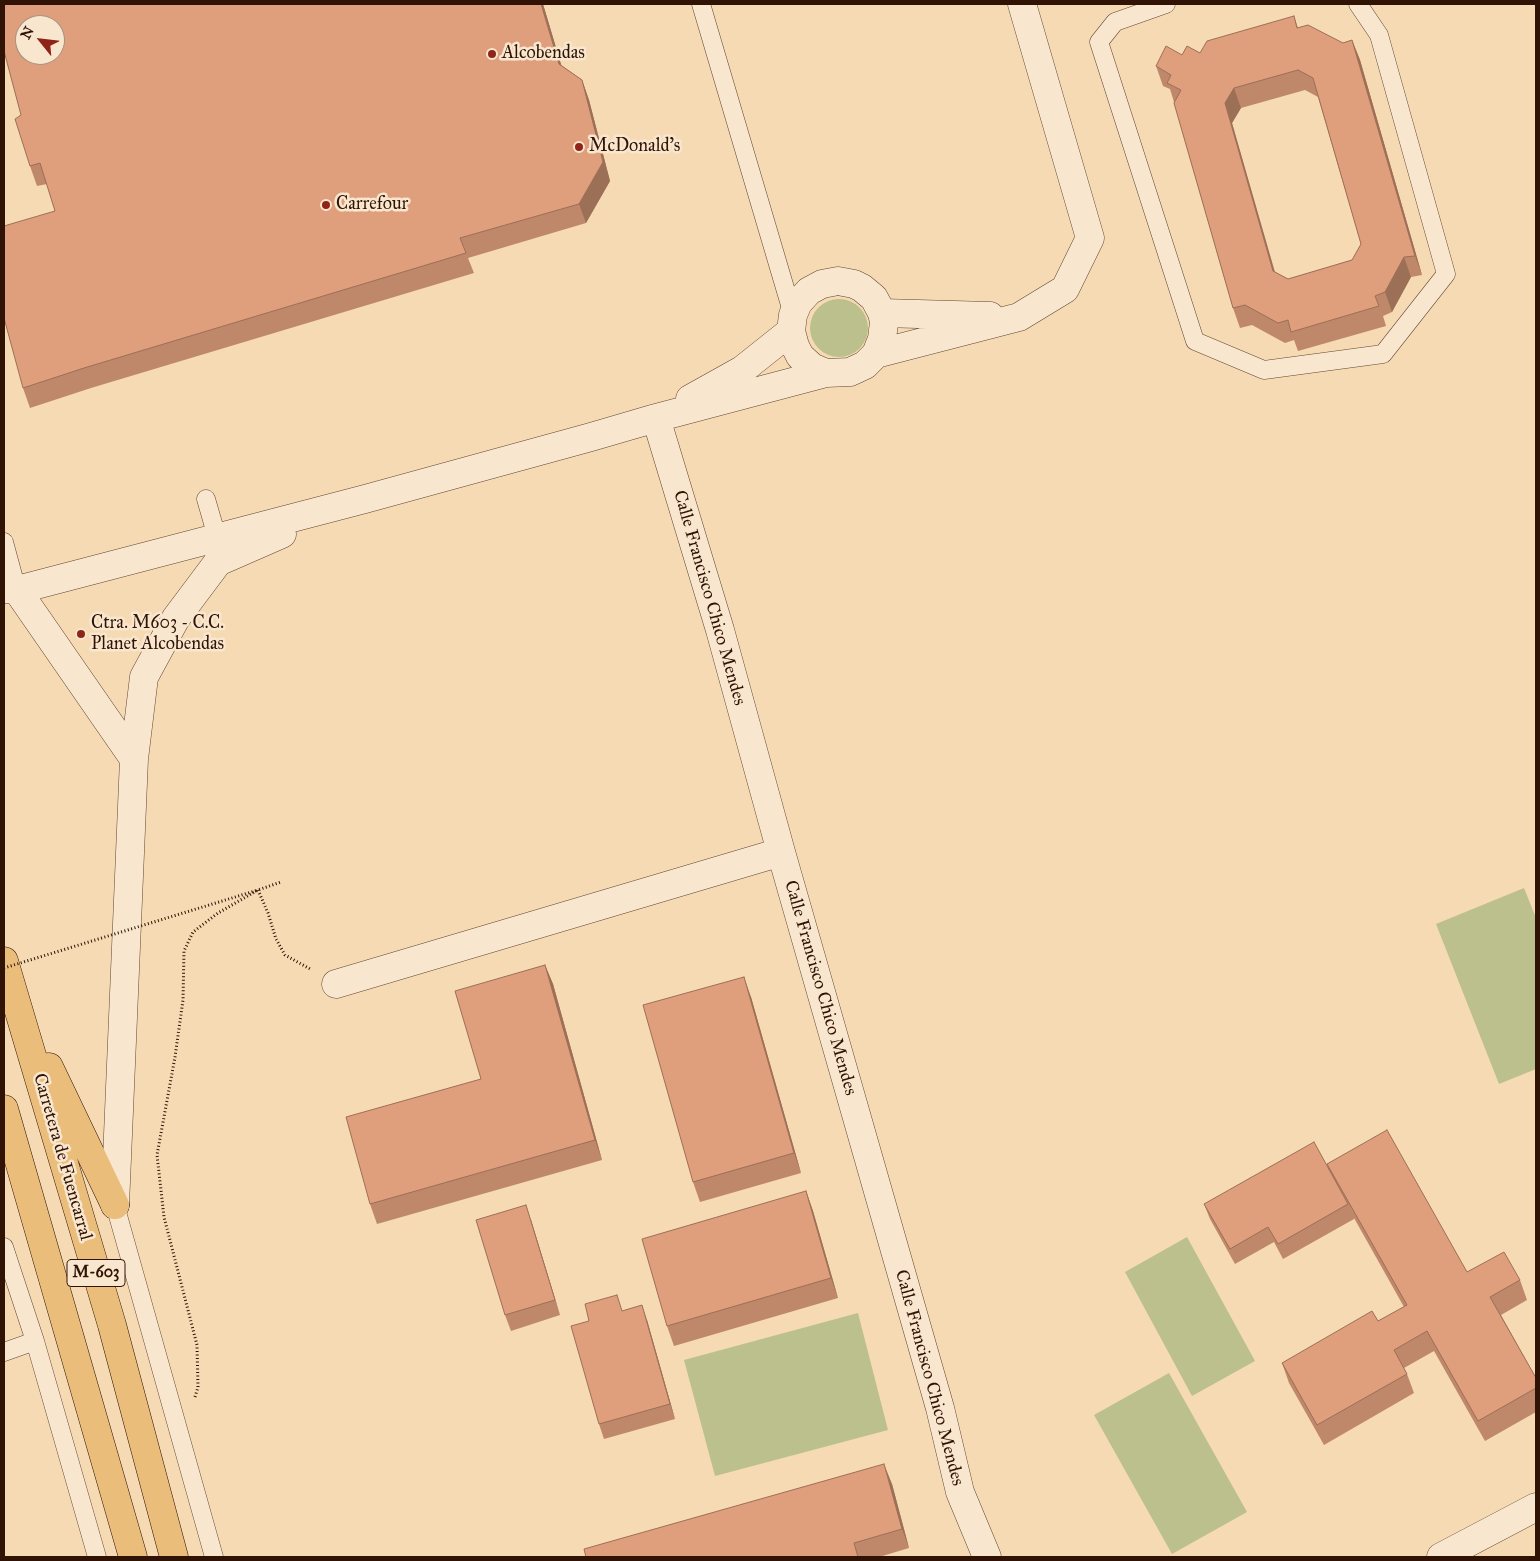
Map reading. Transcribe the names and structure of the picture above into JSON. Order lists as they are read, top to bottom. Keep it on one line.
{"streets":{"highway":["Carretera de Fuencarral","M-603"],"street":["Calle Francisco Chico Mendes"]},"places":["Alcobendas","McDonald's","Carrefour","Ctra. M603 - C.C. Planet Alcobendas"],"north":"top left"}
